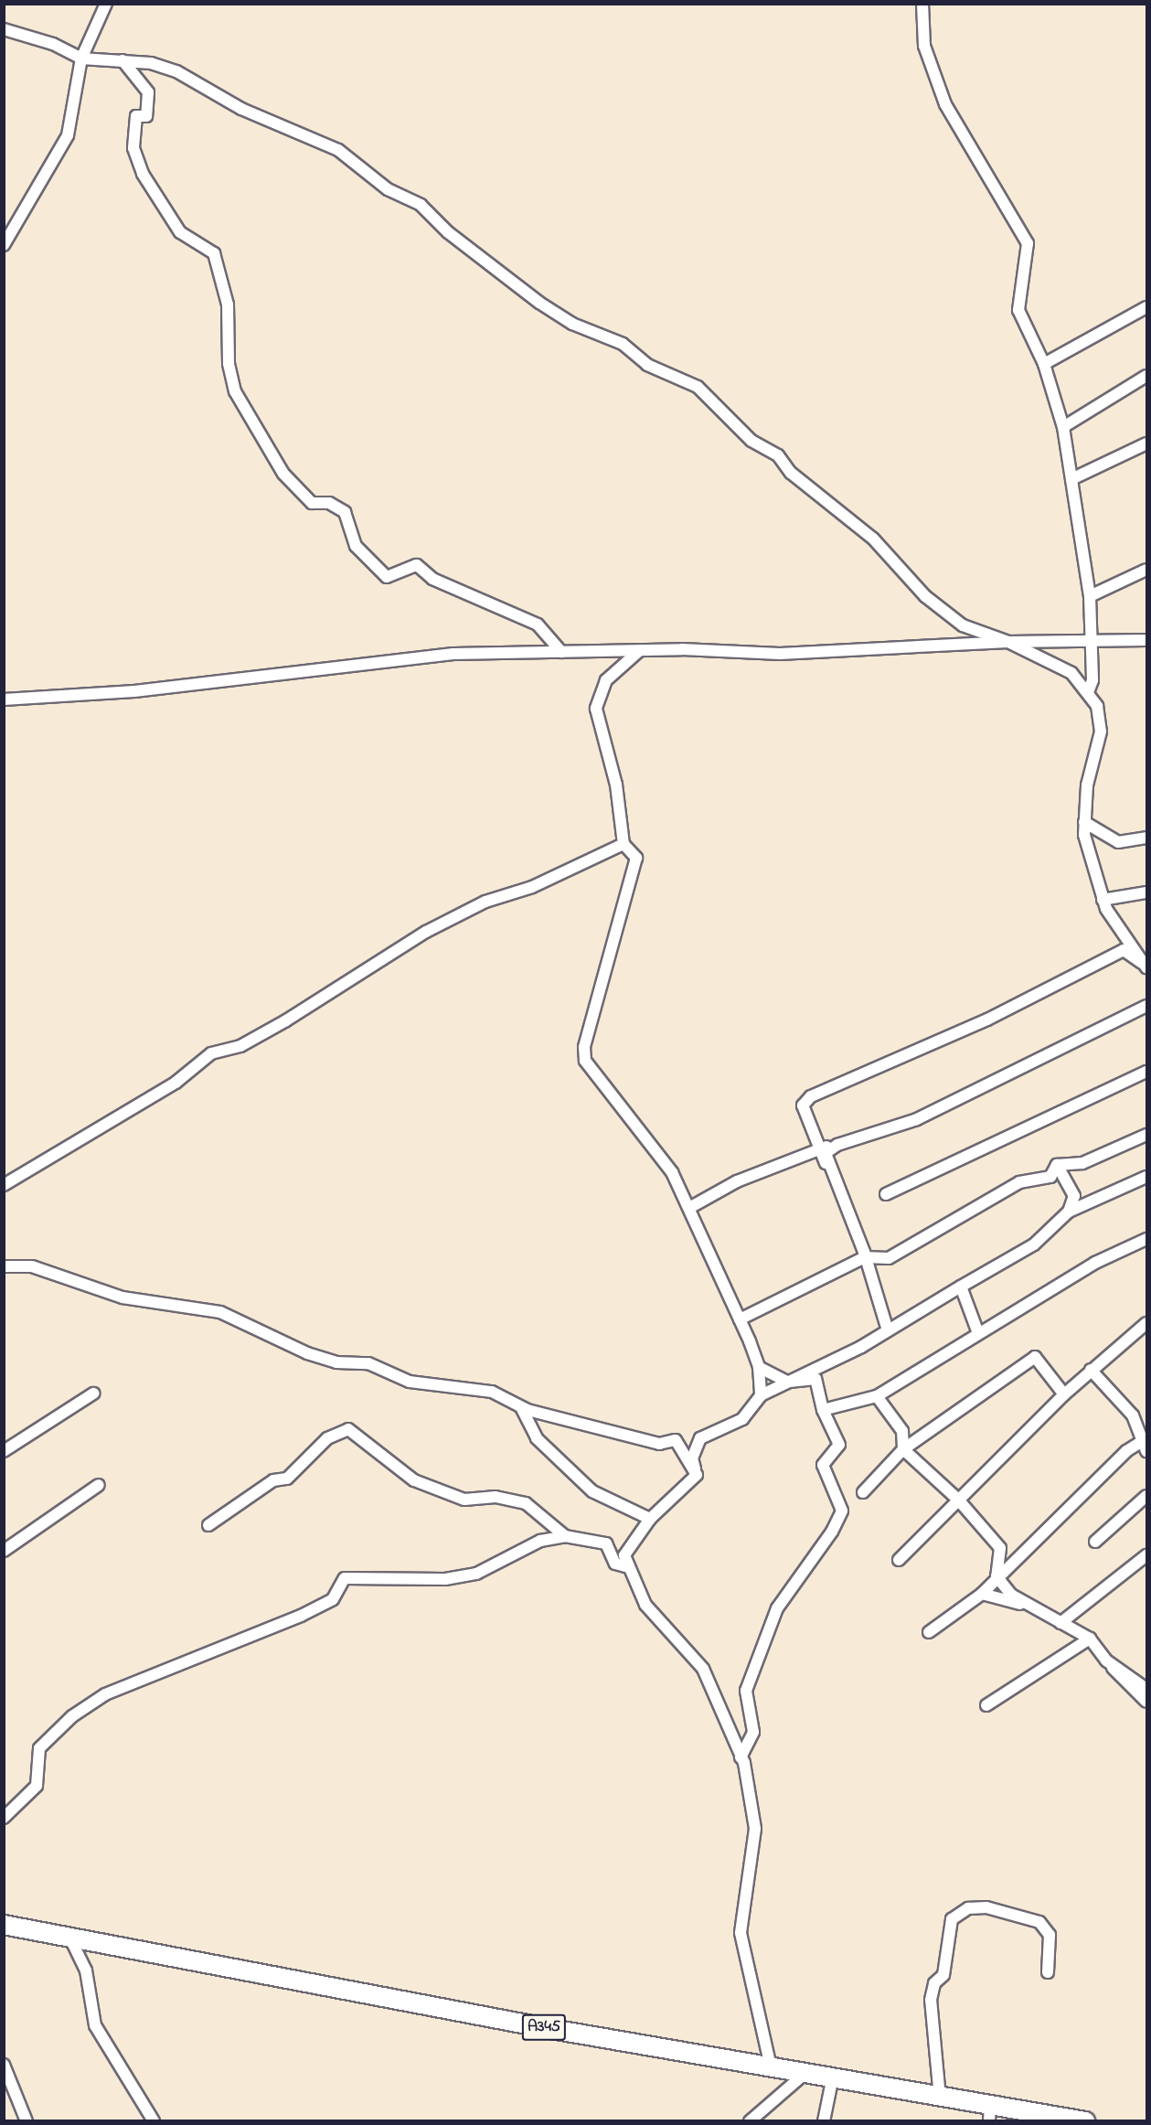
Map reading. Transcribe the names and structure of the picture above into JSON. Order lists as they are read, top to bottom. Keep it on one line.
{"streets":{"highway":["A345"]}}
